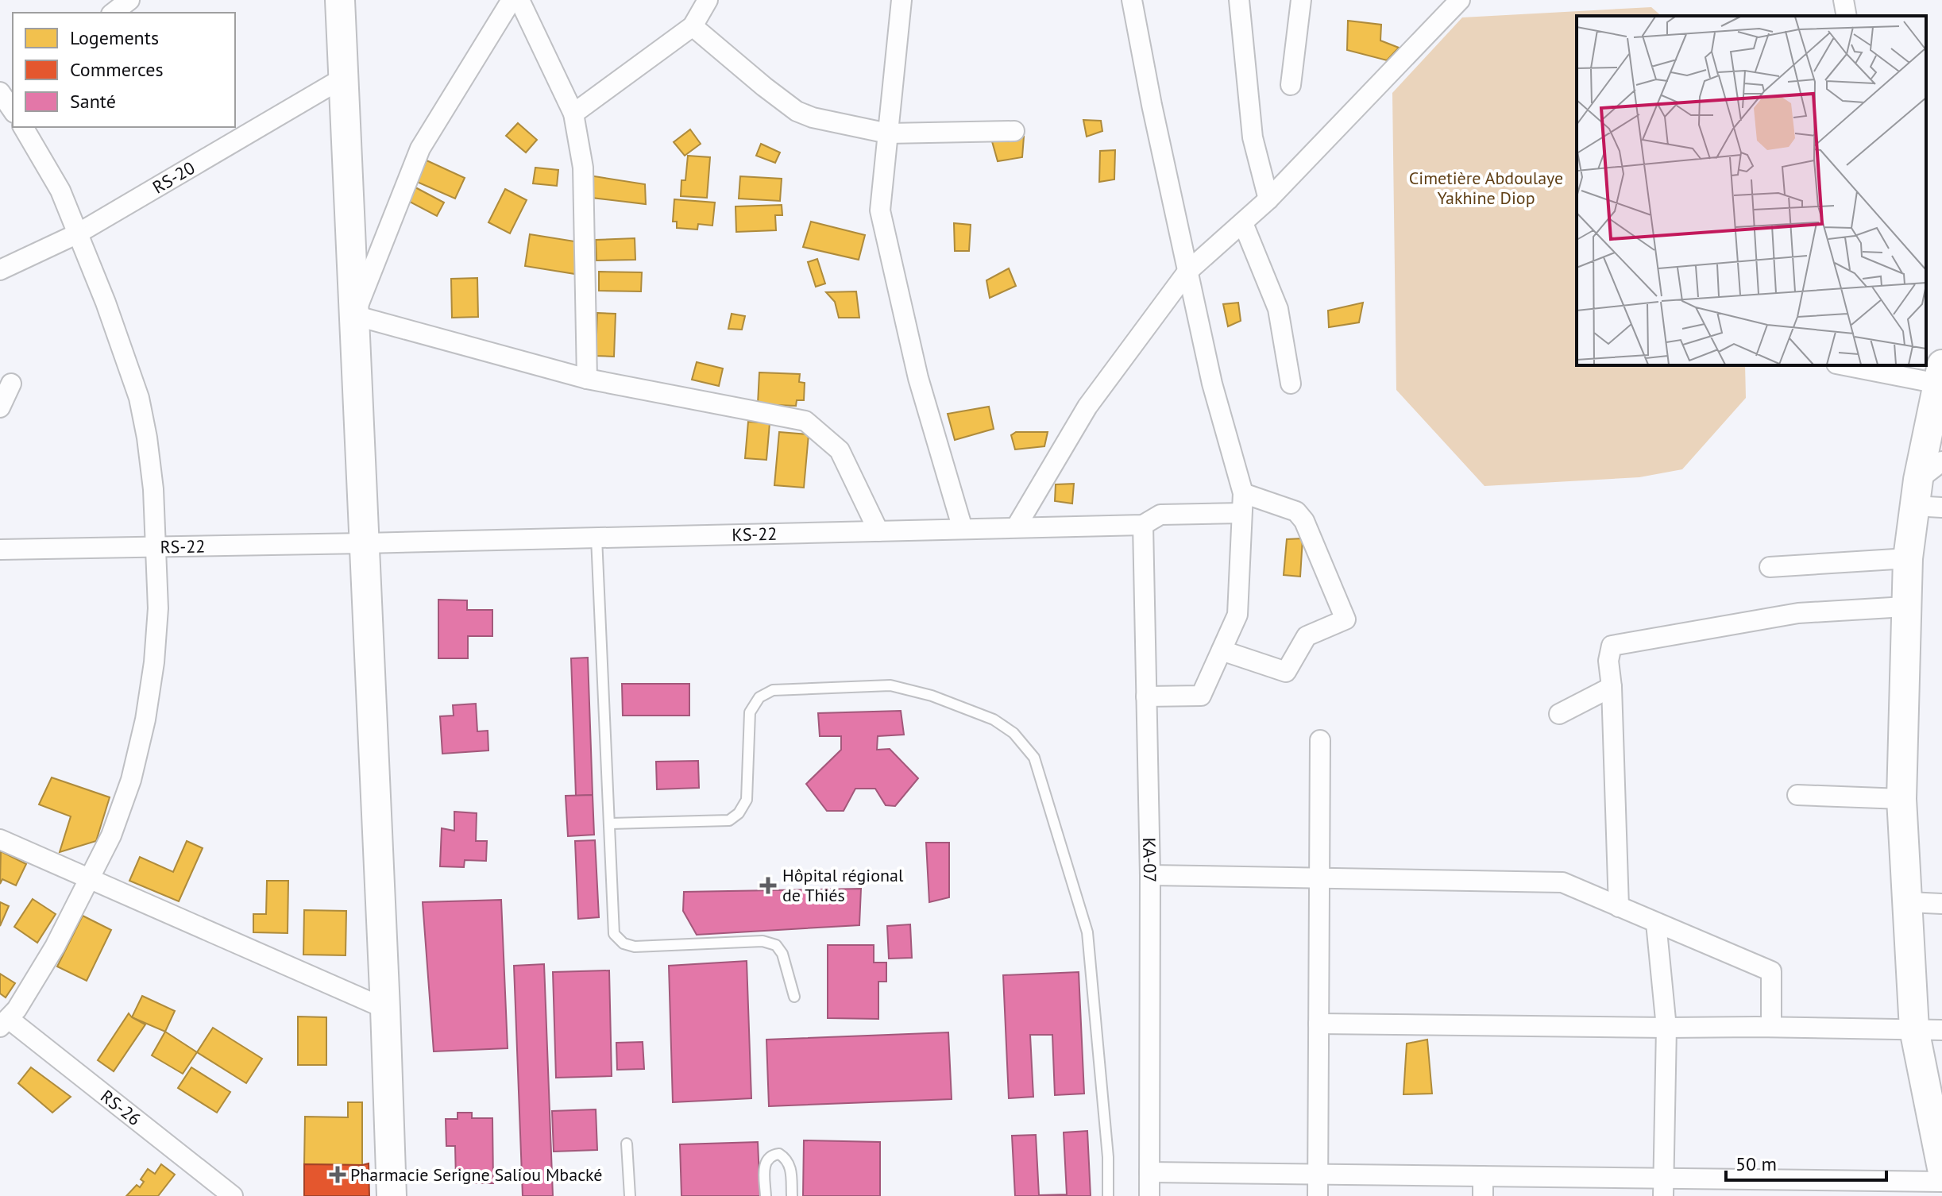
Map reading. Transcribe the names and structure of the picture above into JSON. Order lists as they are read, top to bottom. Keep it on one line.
{"streets":{"street":["RS-20","KS-22","RS-22","KA-07","RS-26"]},"crossings":[["KS-22","RS-22"],["KS-22","KA-07"]],"parks":["Cimetière Abdoulaye Yakhine Diop"],"places":{"health":["Hôpital régional de Thiés","Pharmacie Serigne Saliou Mbacké"]},"legend":["Logements","Commerces","Santé"],"scale_bar":"50 m"}
